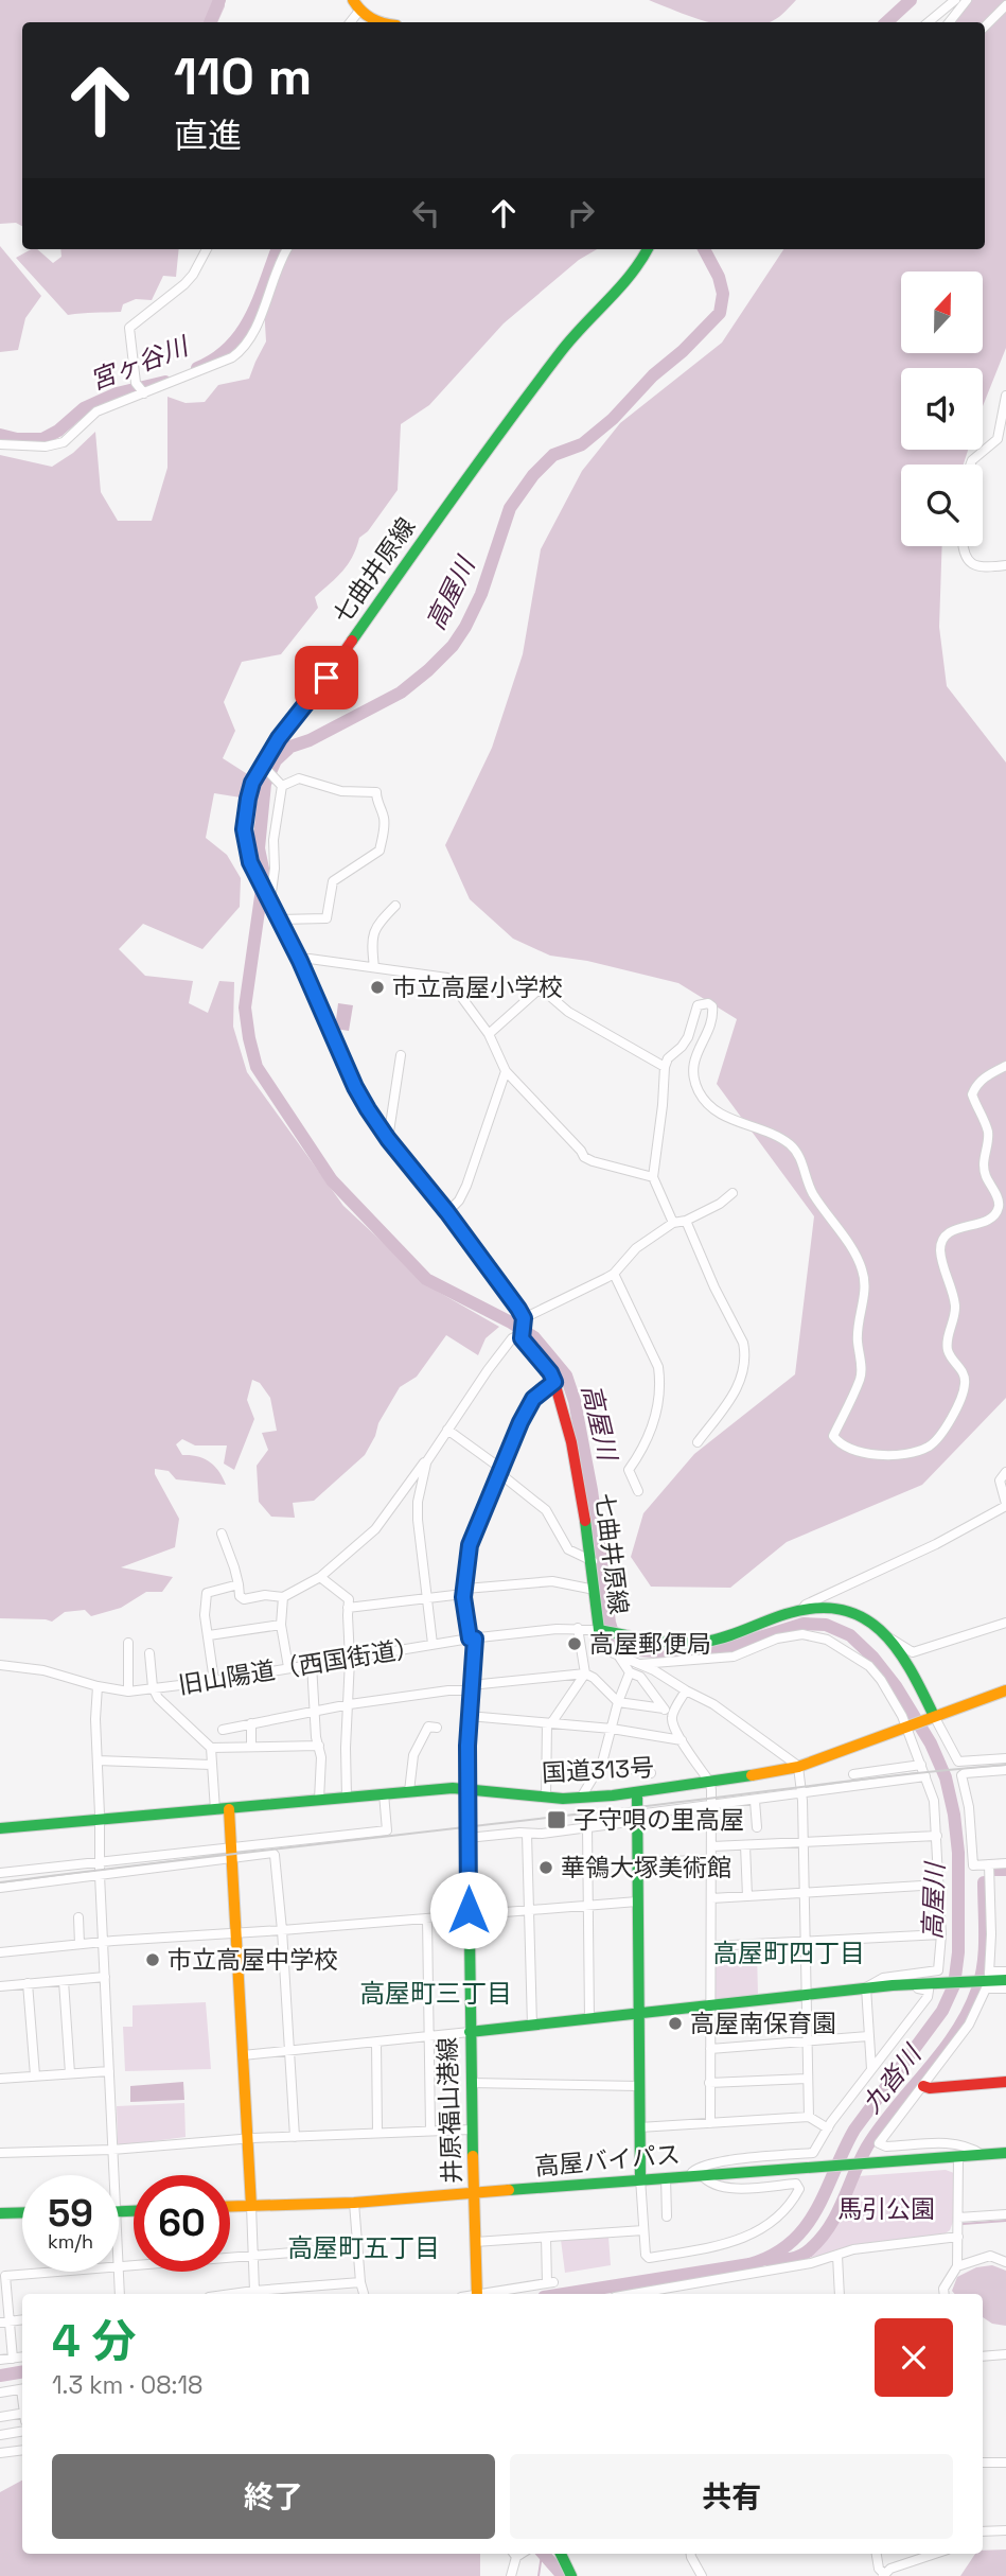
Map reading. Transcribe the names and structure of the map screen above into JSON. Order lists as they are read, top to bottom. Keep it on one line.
{"streets":{"main road":["七曲井原線","国道313号","井原福山港線","高屋バイパス"],"street":["旧山陽道（西国街道）"]},"crossings":[["七曲井原線","旧山陽道（西国街道）"],["七曲井原線","国道313号"],["国道313号","井原福山港線"],["井原福山港線","高屋バイパス"]],"districts":["高屋町四丁目","高屋町三丁目","高屋町五丁目"],"water":["宮ヶ谷川","高屋川","九沓川"],"parks":["馬引公園"],"places":{"other":["市立高屋小学校","高屋郵便局","華鴒大塚美術館","市立高屋中学校","高屋南保育園"],"transit":["子守唄の里高屋"]},"north":"top","page":{"turn":["110 m","直進"],"speed":"59 km/h","limit":"60","heading":["4 分","1.3 km · 08:18"],"buttons":["終了","共有"]}}
